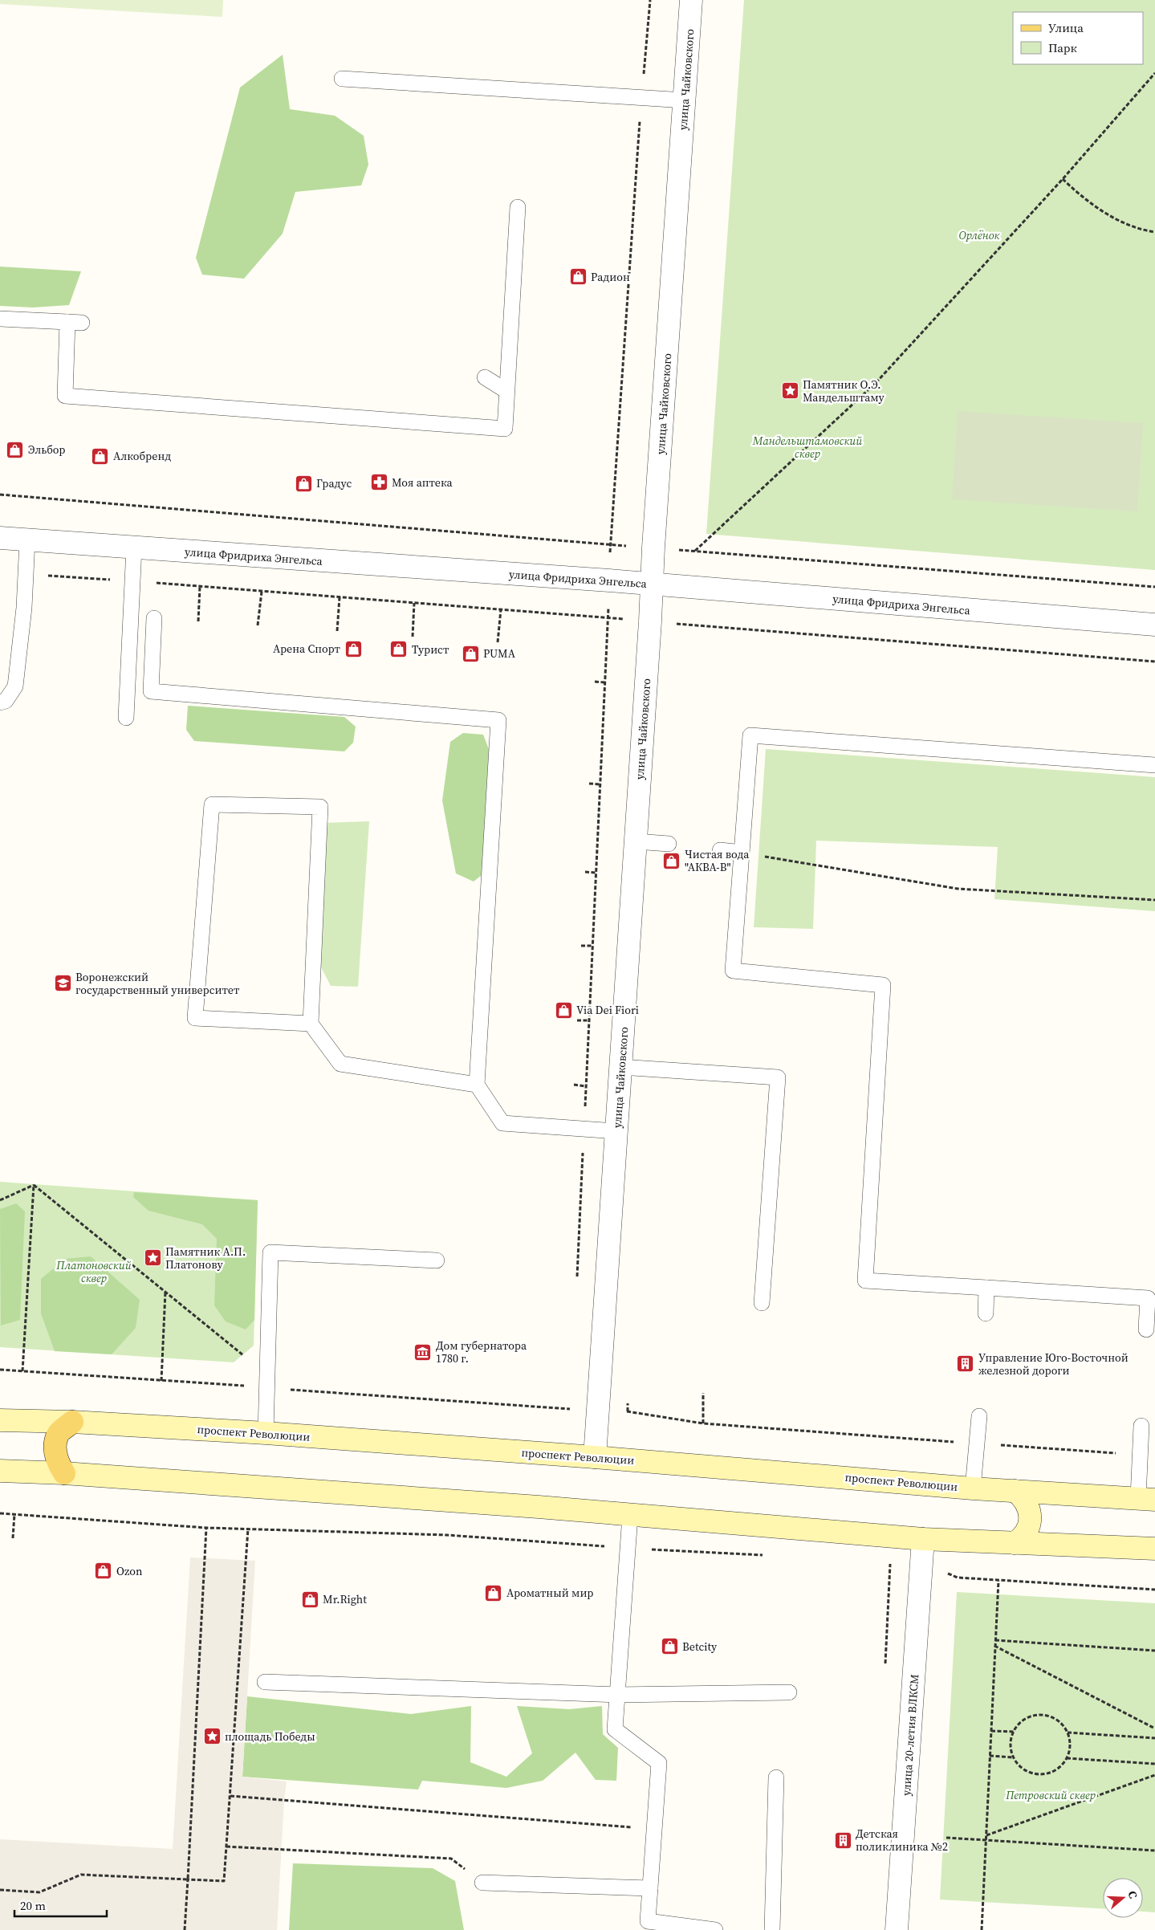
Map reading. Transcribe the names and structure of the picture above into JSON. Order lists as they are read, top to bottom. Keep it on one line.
{"streets":{"main road":["проспект Революции"],"street":["улица Чайковского","улица Фридриха Энгельса","улица 20-летия ВЛКСМ"]},"crossings":[["улица Чайковского","улица Фридриха Энгельса"],["улица Чайковского","проспект Революции"]],"parks":["Орлёнок","Мандельштамовский сквер","Платоновский сквер","Петровский сквер"],"places":{"shop":["Радион","Эльбор","Алкобренд","Градус","Арена Спорт","Турист","PUMA","Чистая вода \"АКВА-В\"","Via Dei Fiori","Ozon","Ароматный мир","Mr.Right","Betcity"],"place":["Памятник О.Э. Мандельштаму","Памятник А.П. Платонову","площадь Победы"],"pharmacy":["Моя аптека"],"school or university":["Воронежский государственный университет"],"museum":["Дом губернатора 1780 г."],"building":["Управление Юго-Восточной железной дороги","Детская поликлиника №2"]},"legend":["Улица","Парк"],"scale_bar":"20 m","north":"right"}
